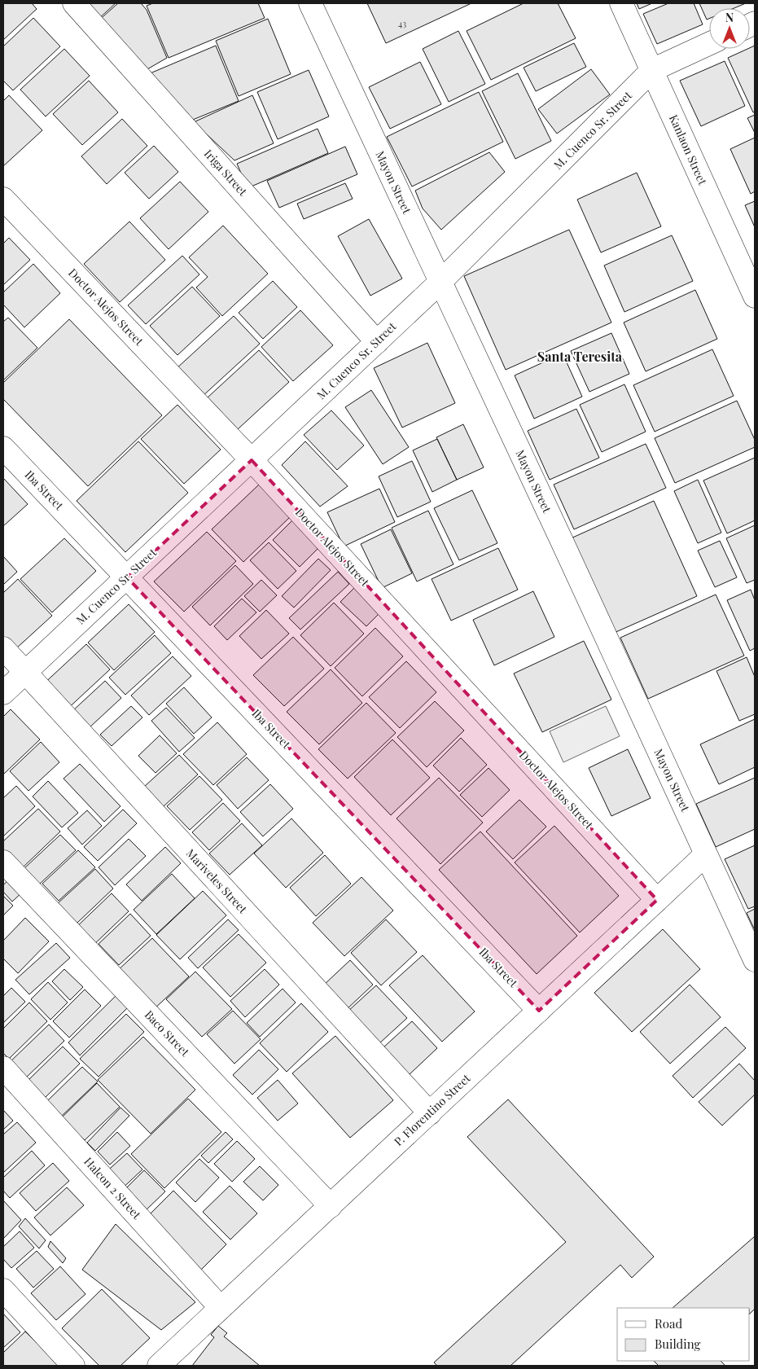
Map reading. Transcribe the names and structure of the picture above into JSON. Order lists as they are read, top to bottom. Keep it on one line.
{"streets":{"street":["M. Cuenco Sr. Street","Kanlaon Street","Iriga Street","Mayon Street","Doctor Alejos Street","Iba Street","Mariveles Street","Baco Street","P. Florentino Street","Halcon 2 Street"]},"crossings":[["M. Cuenco Sr. Street","Kanlaon Street"],["M. Cuenco Sr. Street","Iriga Street"],["M. Cuenco Sr. Street","Mayon Street"],["M. Cuenco Sr. Street","Doctor Alejos Street"],["M. Cuenco Sr. Street","Iba Street"],["M. Cuenco Sr. Street","Mariveles Street"],["Mayon Street","P. Florentino Street"],["Doctor Alejos Street","P. Florentino Street"],["Iba Street","P. Florentino Street"],["Mariveles Street","P. Florentino Street"],["Baco Street","P. Florentino Street"],["P. Florentino Street","Halcon 2 Street"]],"districts":["Santa Teresita"],"house_numbers":["43"],"legend":["Road","Building"],"north":"top"}
